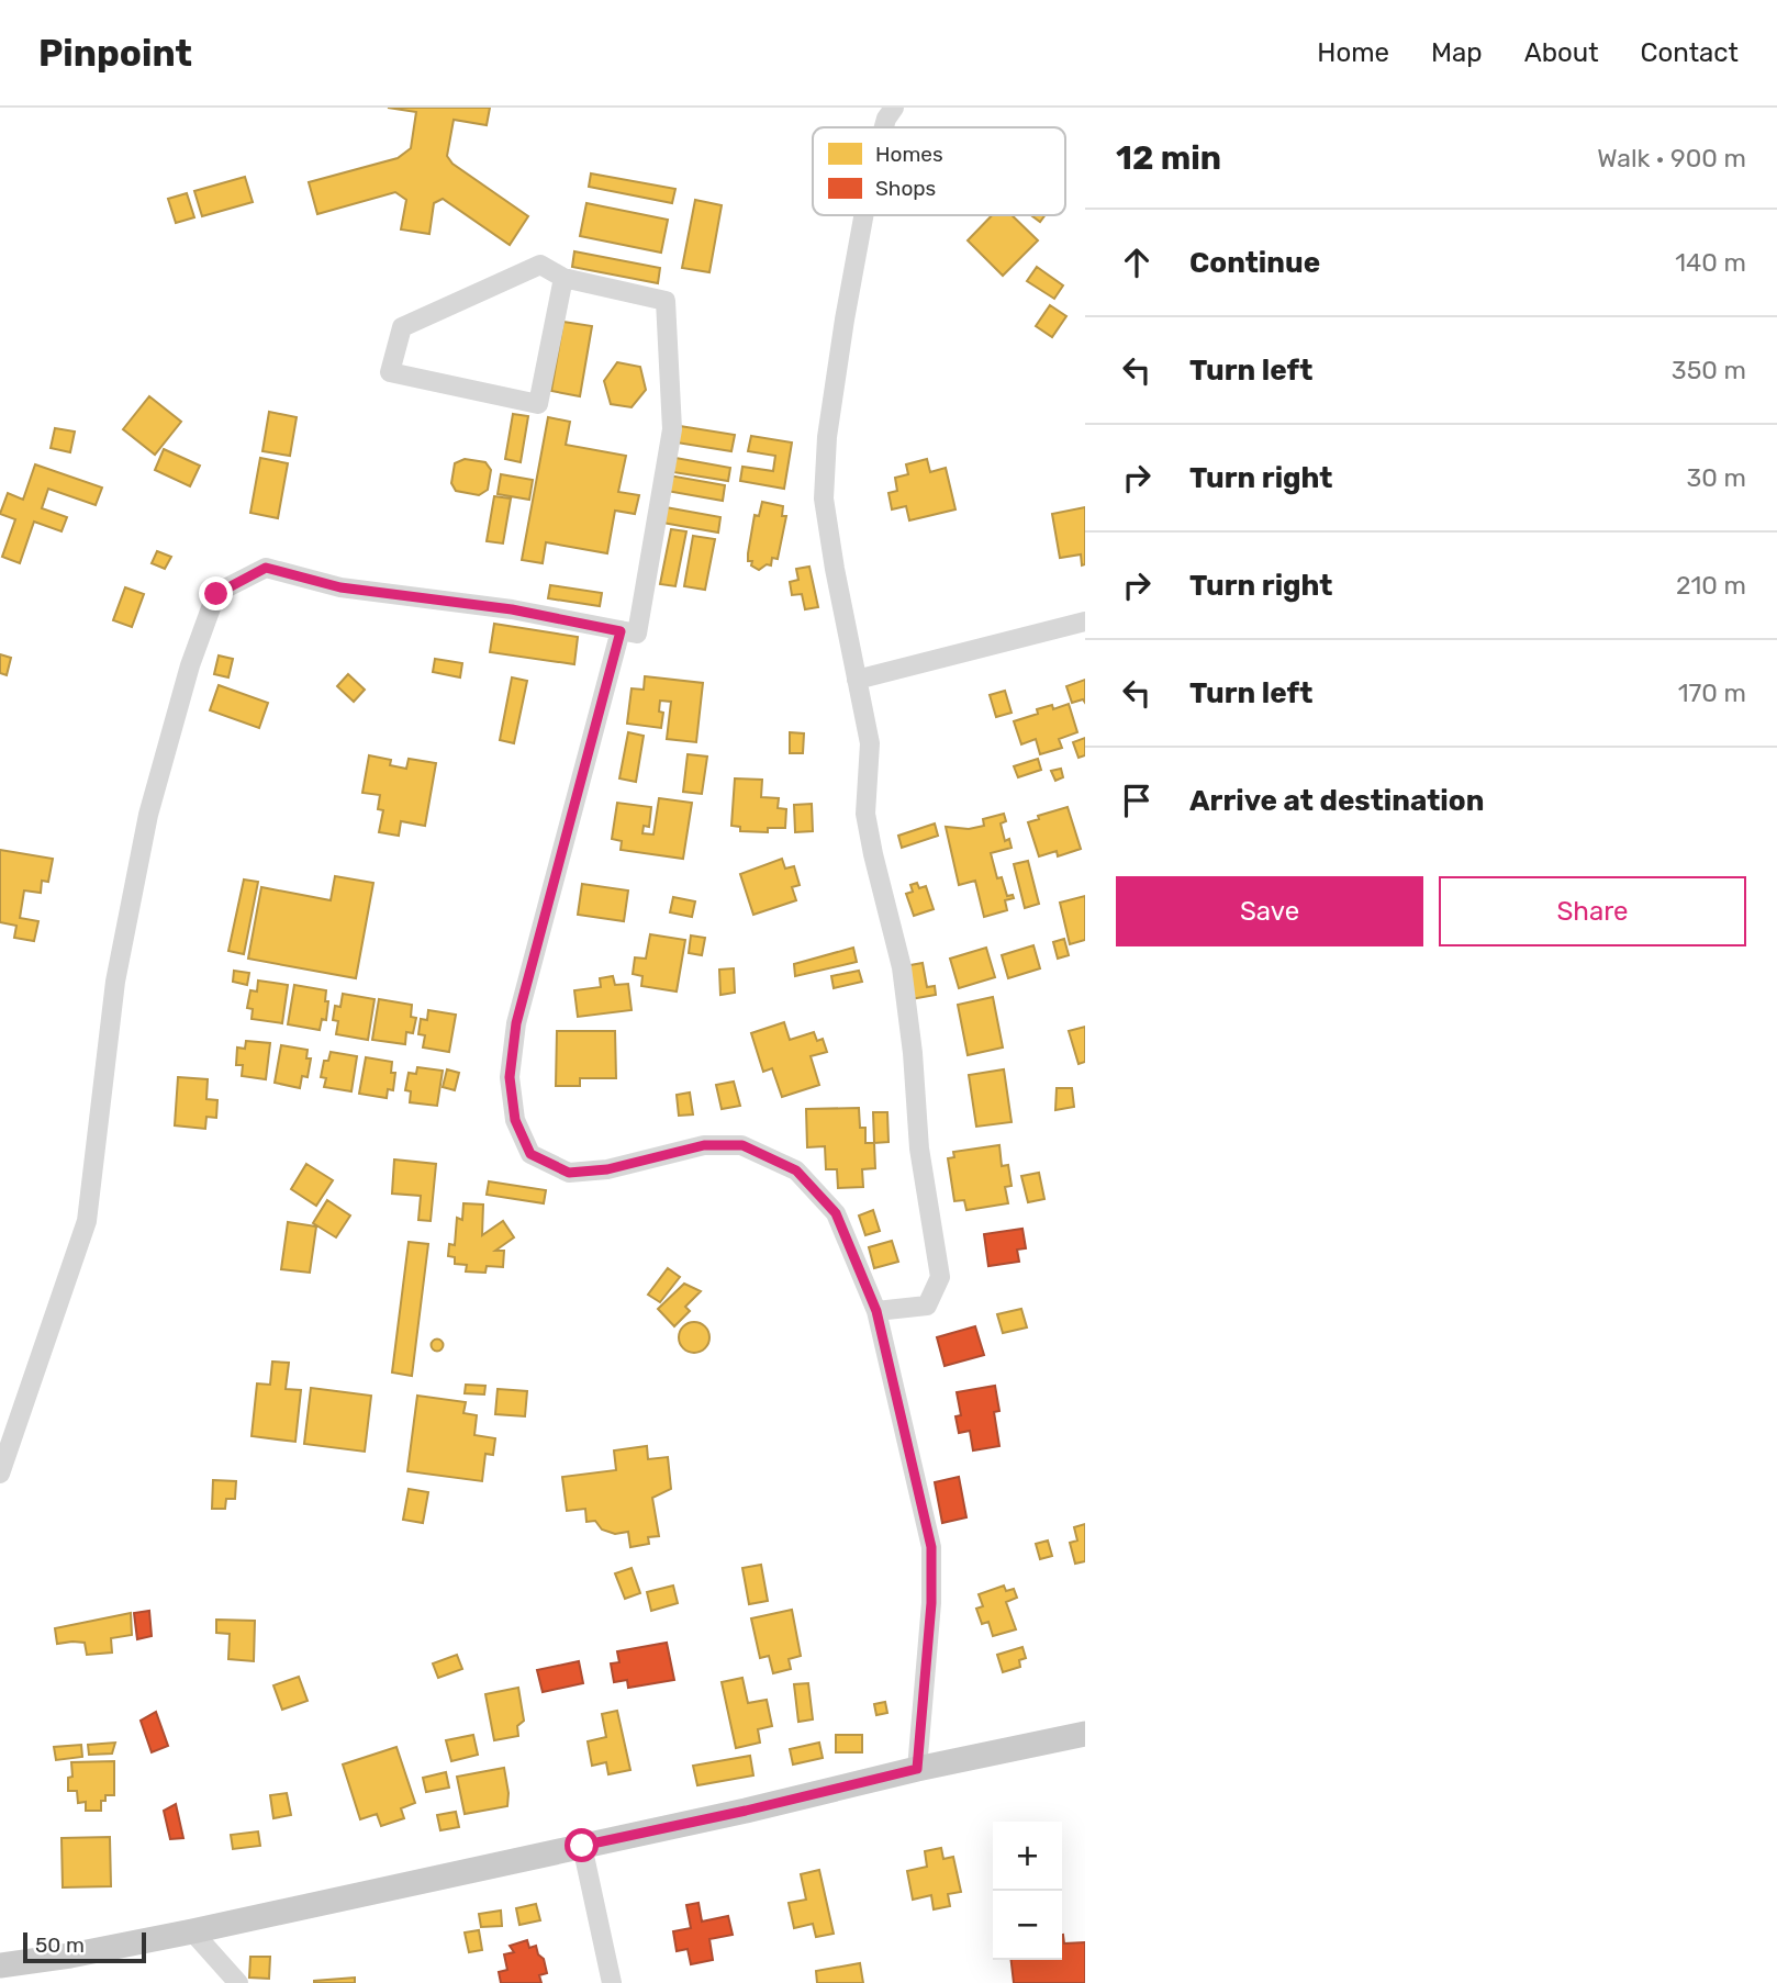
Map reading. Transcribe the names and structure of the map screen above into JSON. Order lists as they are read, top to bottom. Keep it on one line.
{"legend":["Homes","Shops"],"scale_bar":"50 m","page":{"header":"Pinpoint","nav":["Home","Map","About","Contact"],"heading":["12 min","Walk · 900 m"],"list":[["Continue","140 m"],["Turn left","350 m"],["Turn right","30 m"],["Turn right","210 m"],["Turn left","170 m"],"Arrive at destination"],"buttons":["Save","Share"],"map_buttons":["+","−"],"scale":"50 m"}}
